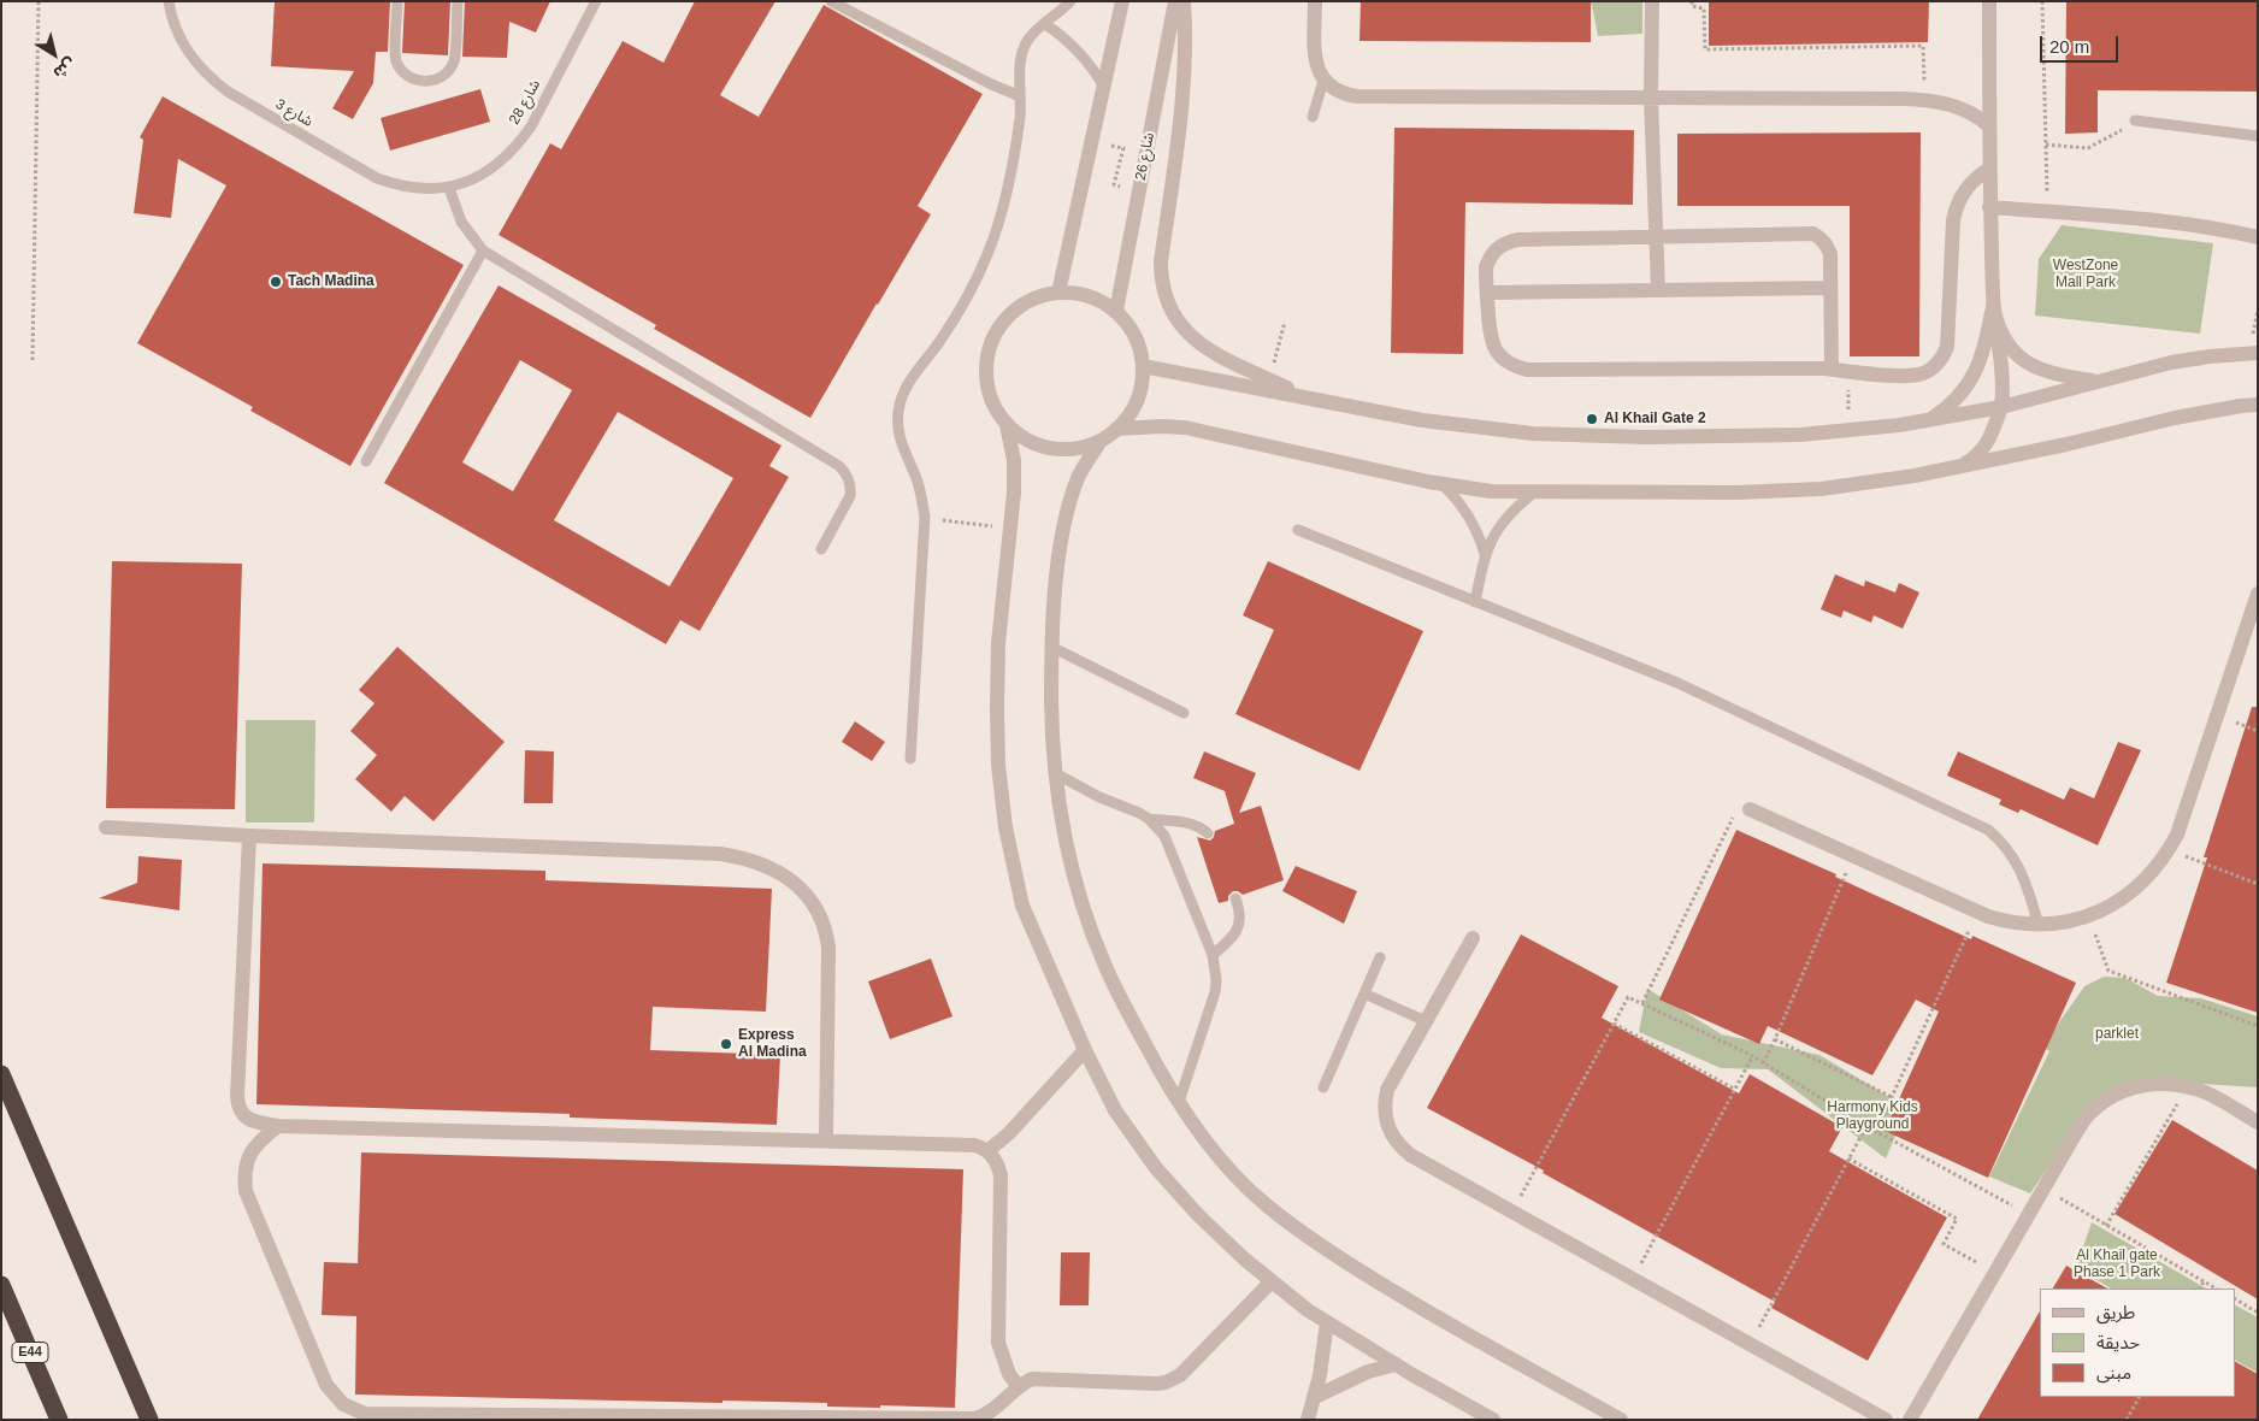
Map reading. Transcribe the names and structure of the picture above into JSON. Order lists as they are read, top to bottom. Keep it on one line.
{"streets":{"highway":["E44"],"street":["شارع 26"],"lane":["شارع 28","شارع 3"]},"crossings":[["شارع 28","شارع 3"]],"parks":["WestZone Mall Park","parklet","Harmony Kids Playground","Al Khail gate Phase 1 Park"],"places":["Tach Madina","Al Khail Gate 2","Express Al Madina"],"legend":["طريق","حديقة","مبنى"],"scale_bar":"20 m","north":"bottom right"}
